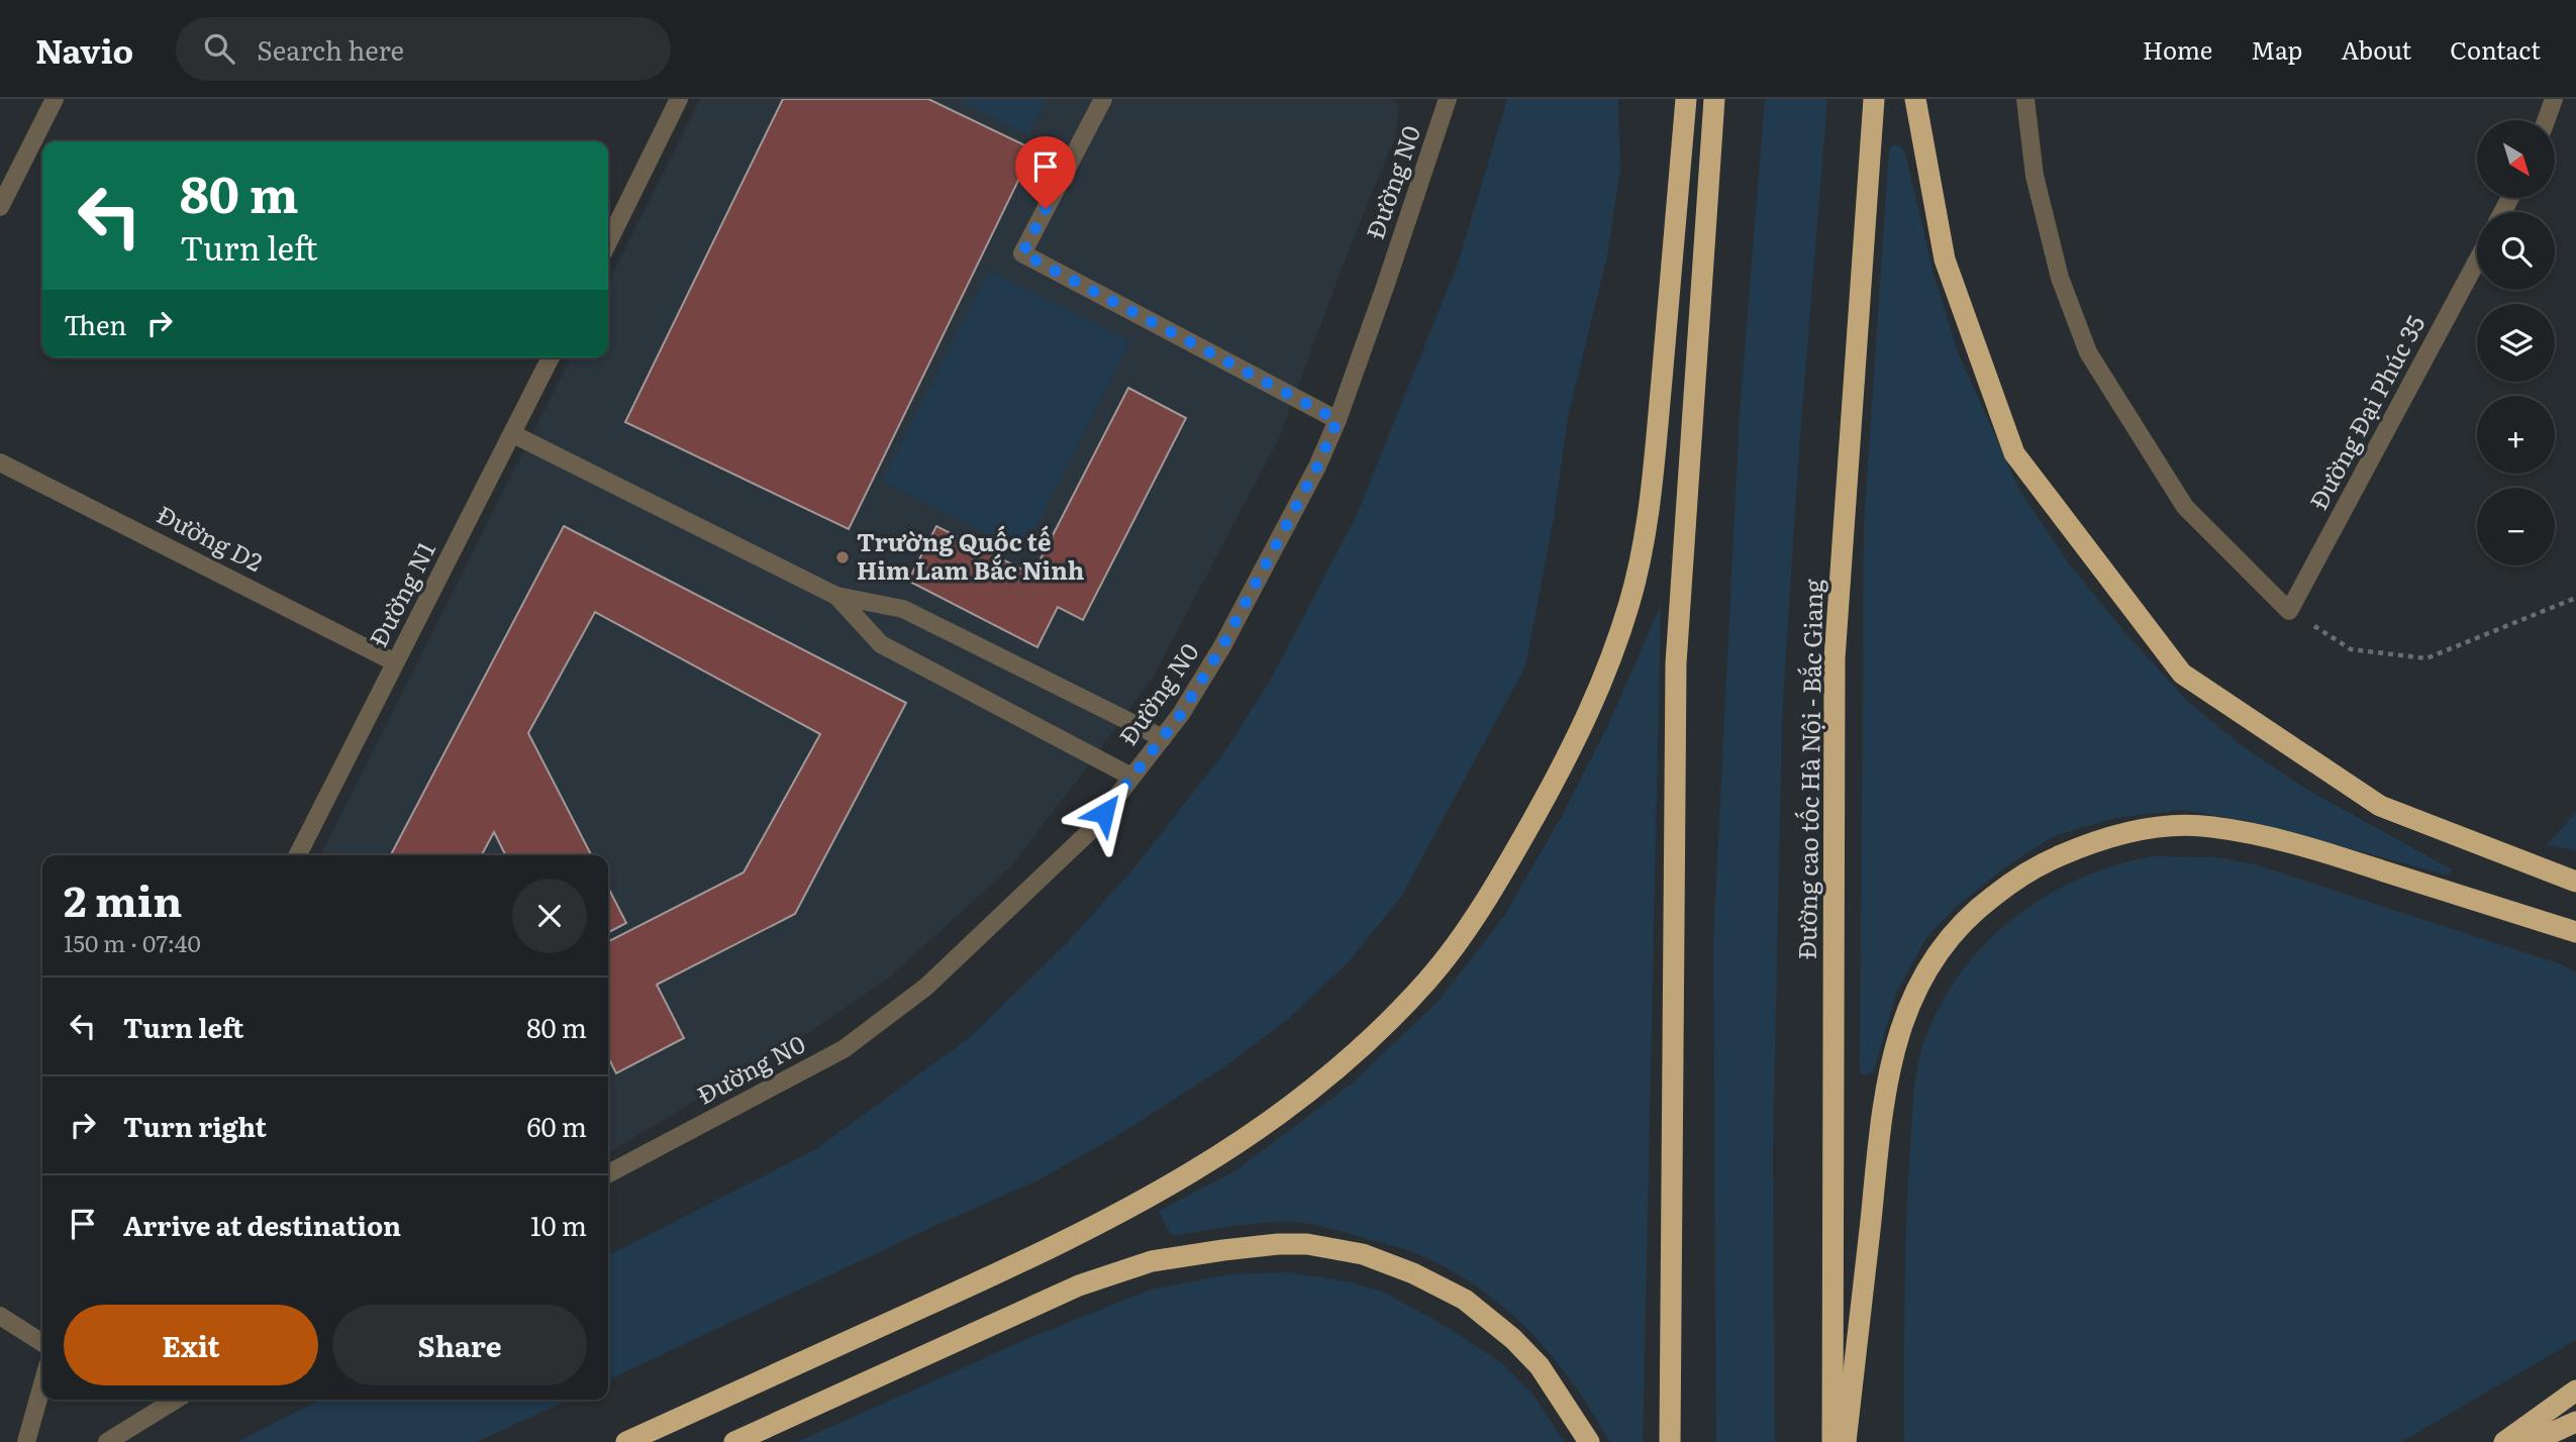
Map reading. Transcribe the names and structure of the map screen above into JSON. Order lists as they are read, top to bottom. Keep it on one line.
{"streets":{"highway":["Đường cao tốc Hà Nội - Bắc Giang"],"street":["Đường N0","Đường Đại Phúc 35","Đường D2","Đường N1"]},"crossings":[["Đường D2","Đường N1"]],"places":["Trường Quốc tế Him Lam Bắc Ninh"],"north":"bottom right","page":{"header":"Navio","search":"Search here","nav":["Home","Map","About","Contact"],"map_buttons":["+","−"],"turn":["80 m","Turn left"],"then":"Then","heading":["2 min","150 m · 07:40"],"list":[{"name":"Turn left","value":"80 m"},{"name":"Turn right","value":"60 m"},{"name":"Arrive at destination","value":"10 m"}],"buttons":["Exit","Share"]}}
